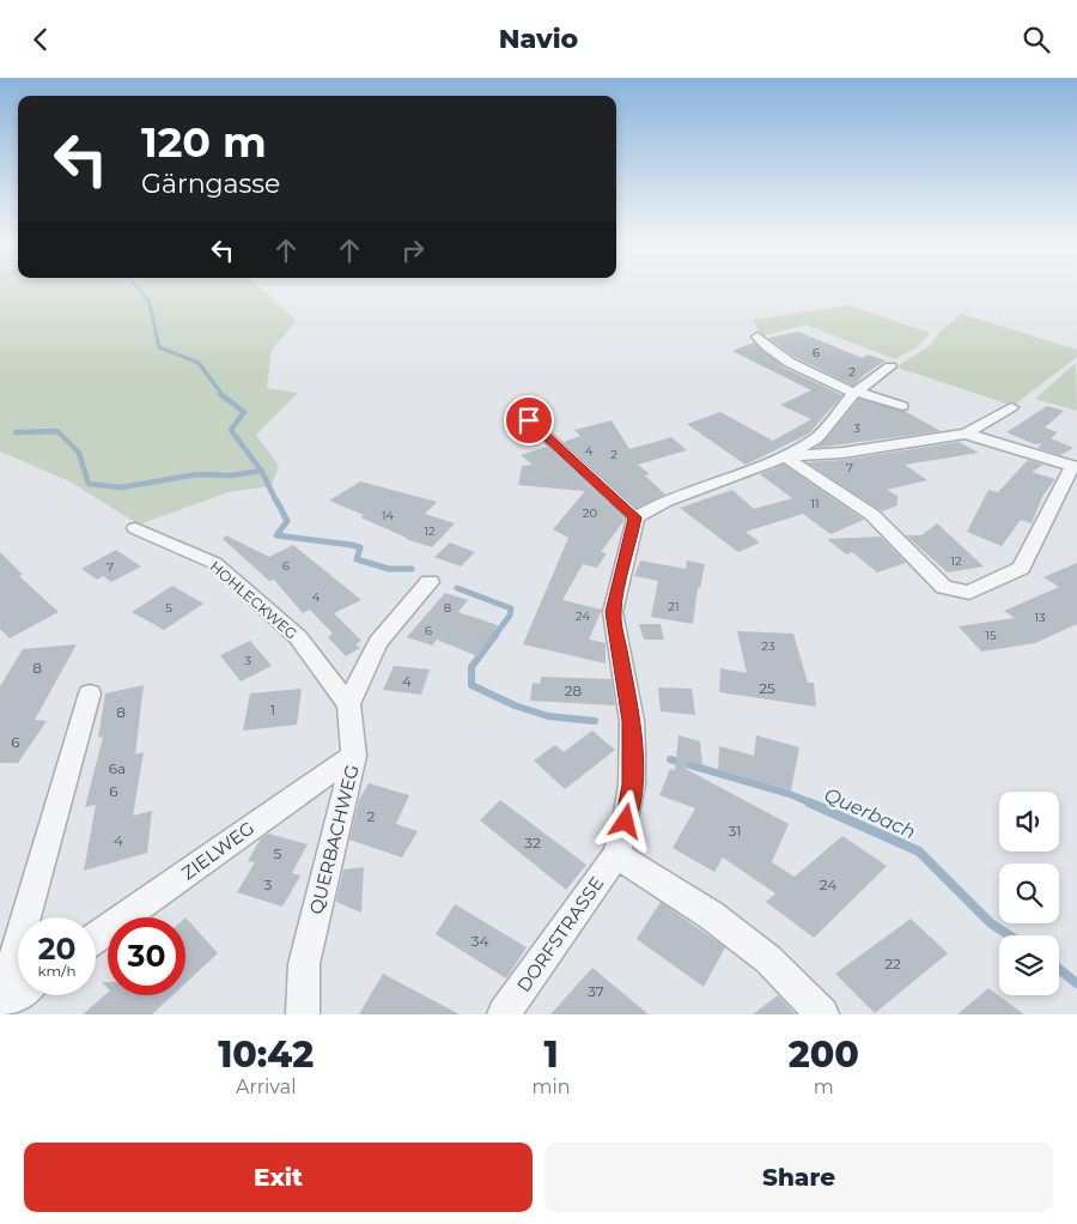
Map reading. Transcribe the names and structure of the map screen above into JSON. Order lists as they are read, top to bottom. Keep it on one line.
{"streets":{"street":["HOHLECKWEG","QUERBACHWEG","ZIELWEG","DORFSTRASSE"]},"crossings":[["HOHLECKWEG","QUERBACHWEG"],["QUERBACHWEG","ZIELWEG"]],"water":["Querbach"],"house_numbers":["6","2","3","4","2","7","11","20","14","12","12","6","7","4","21","5","8","24","13","6","15","23","3","8","4","25","28","1","8","6","6a","6","2","31","4","32","5","3","24","34","22","37"],"page":{"header":"Navio","turn":["120 m","Gärngasse"],"speed":"20 km/h","limit":"30","eta":["10:42","Arrival","1","min","200","m"],"buttons":["Exit","Share"]}}
